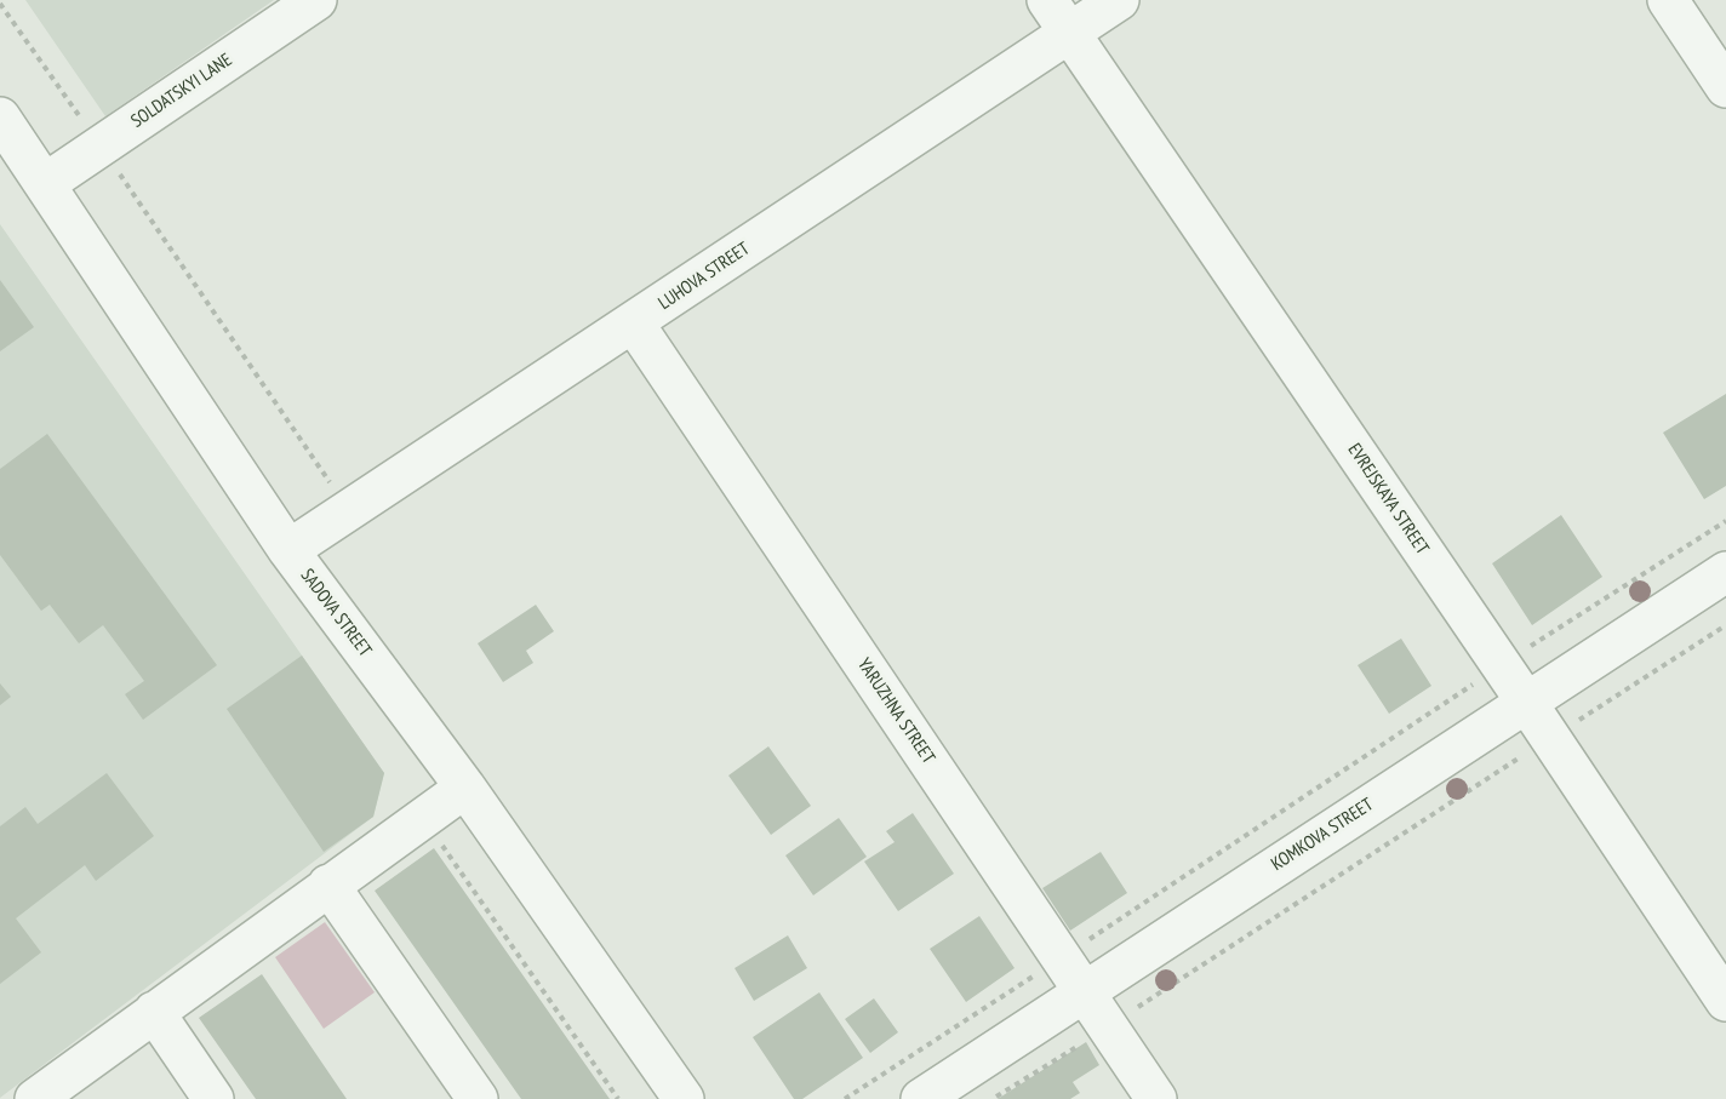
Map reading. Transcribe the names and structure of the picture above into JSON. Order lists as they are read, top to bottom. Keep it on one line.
{"streets":{"street":["SOLDATSKYI LANE","LUHOVA STREET","EVREJSKAYA STREET","SADOVA STREET","YARUZHNA STREET","KOMKOVA STREET"]},"crossings":[["SOLDATSKYI LANE","SADOVA STREET"],["LUHOVA STREET","EVREJSKAYA STREET"],["LUHOVA STREET","SADOVA STREET"],["LUHOVA STREET","YARUZHNA STREET"],["EVREJSKAYA STREET","KOMKOVA STREET"],["YARUZHNA STREET","KOMKOVA STREET"]]}
